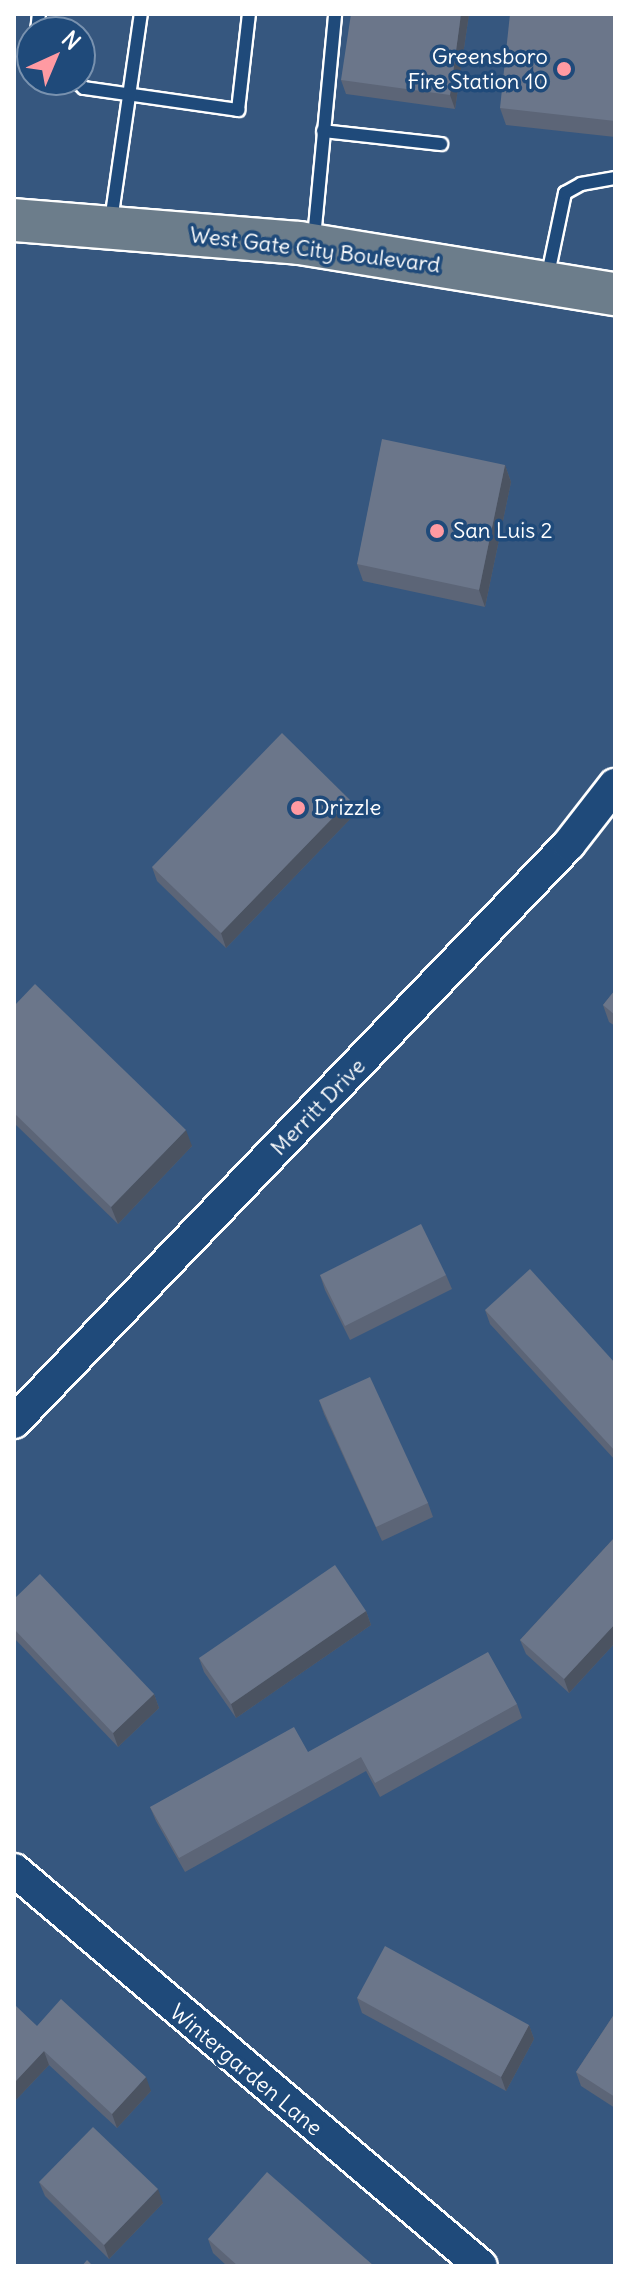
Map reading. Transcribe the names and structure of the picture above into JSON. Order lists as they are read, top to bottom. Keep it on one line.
{"streets":{"main road":["West Gate City Boulevard"],"street":["Merritt Drive","Wintergarden Lane"]},"places":["Greensboro Fire Station 10","San Luis 2","Drizzle"],"north":"top right"}
